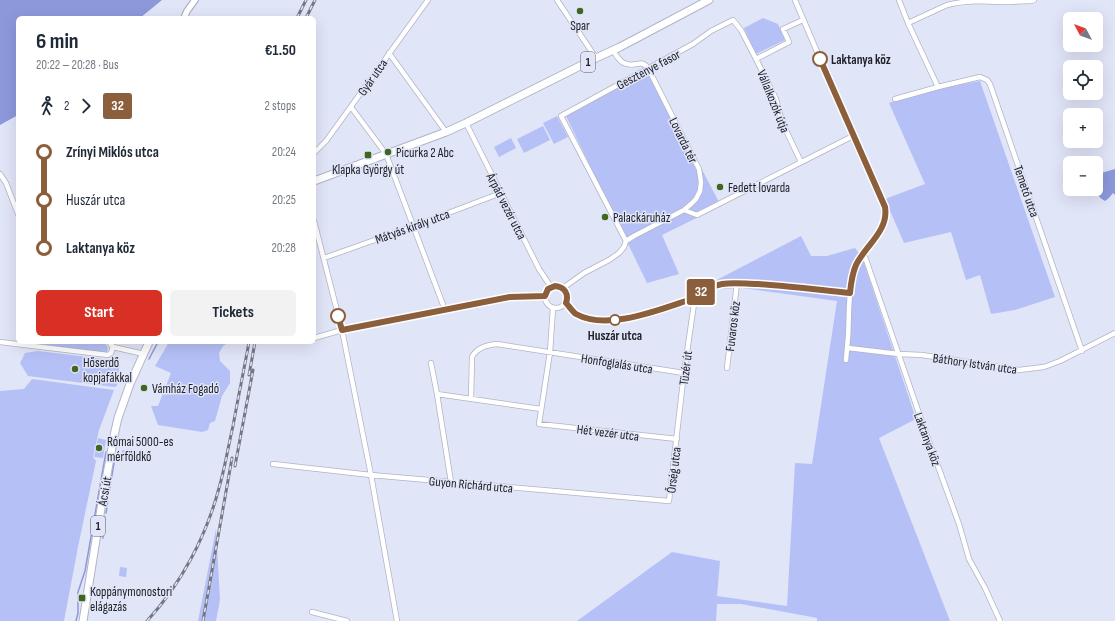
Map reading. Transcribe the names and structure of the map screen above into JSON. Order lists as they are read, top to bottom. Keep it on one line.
{"streets":{"main road":["1","Ácsi út"],"street":["Gesztenye fasor","Gyár utca","Vállalkozók útja","Lovarda tér","Temető utca","Árpád vezér utca","Mátyás király utca","Fuvaros köz","Honfoglalás utca","Báthory István utca","Tüzér út","Hét vezér utca","Laktanya köz","Őrség utca","Guyon Richárd utca"]},"crossings":[["1","Árpád vezér utca"],["Gesztenye fasor","Vállalkozók útja"],["Gesztenye fasor","Lovarda tér"],["Temető utca","Báthory István utca"],["Árpád vezér utca","Mátyás király utca"],["Honfoglalás utca","Tüzér út"],["Báthory István utca","Laktanya köz"],["Tüzér út","Hét vezér utca"],["Tüzér út","Őrség utca"],["Hét vezér utca","Őrség utca"],["Őrség utca","Guyon Richárd utca"]],"places":{"other":["Spar","Laktanya köz","Picurka 2 Abc","Fedett lovarda","Palackáruház","Huszár utca","Hőserdő kopjafákkal","Vámház Fogadó","Római 5000-es mérföldkő"],"transit":["Klapka György út","Koppánymonostori elágazás"]},"lines":["bus line 32"],"north":"top left","page":{"on_map":"32","map_buttons":["+","−"],"heading":["6 min","20:22 – 20:28 · Bus","€1.50"],"legs":["2","32","2 stops"],"list":[{"name":"Zrínyi Miklós utca","value":"20:24"},{"name":"Huszár utca","value":"20:25"},{"name":"Laktanya köz","value":"20:28"}],"buttons":["Start","Tickets"]}}
